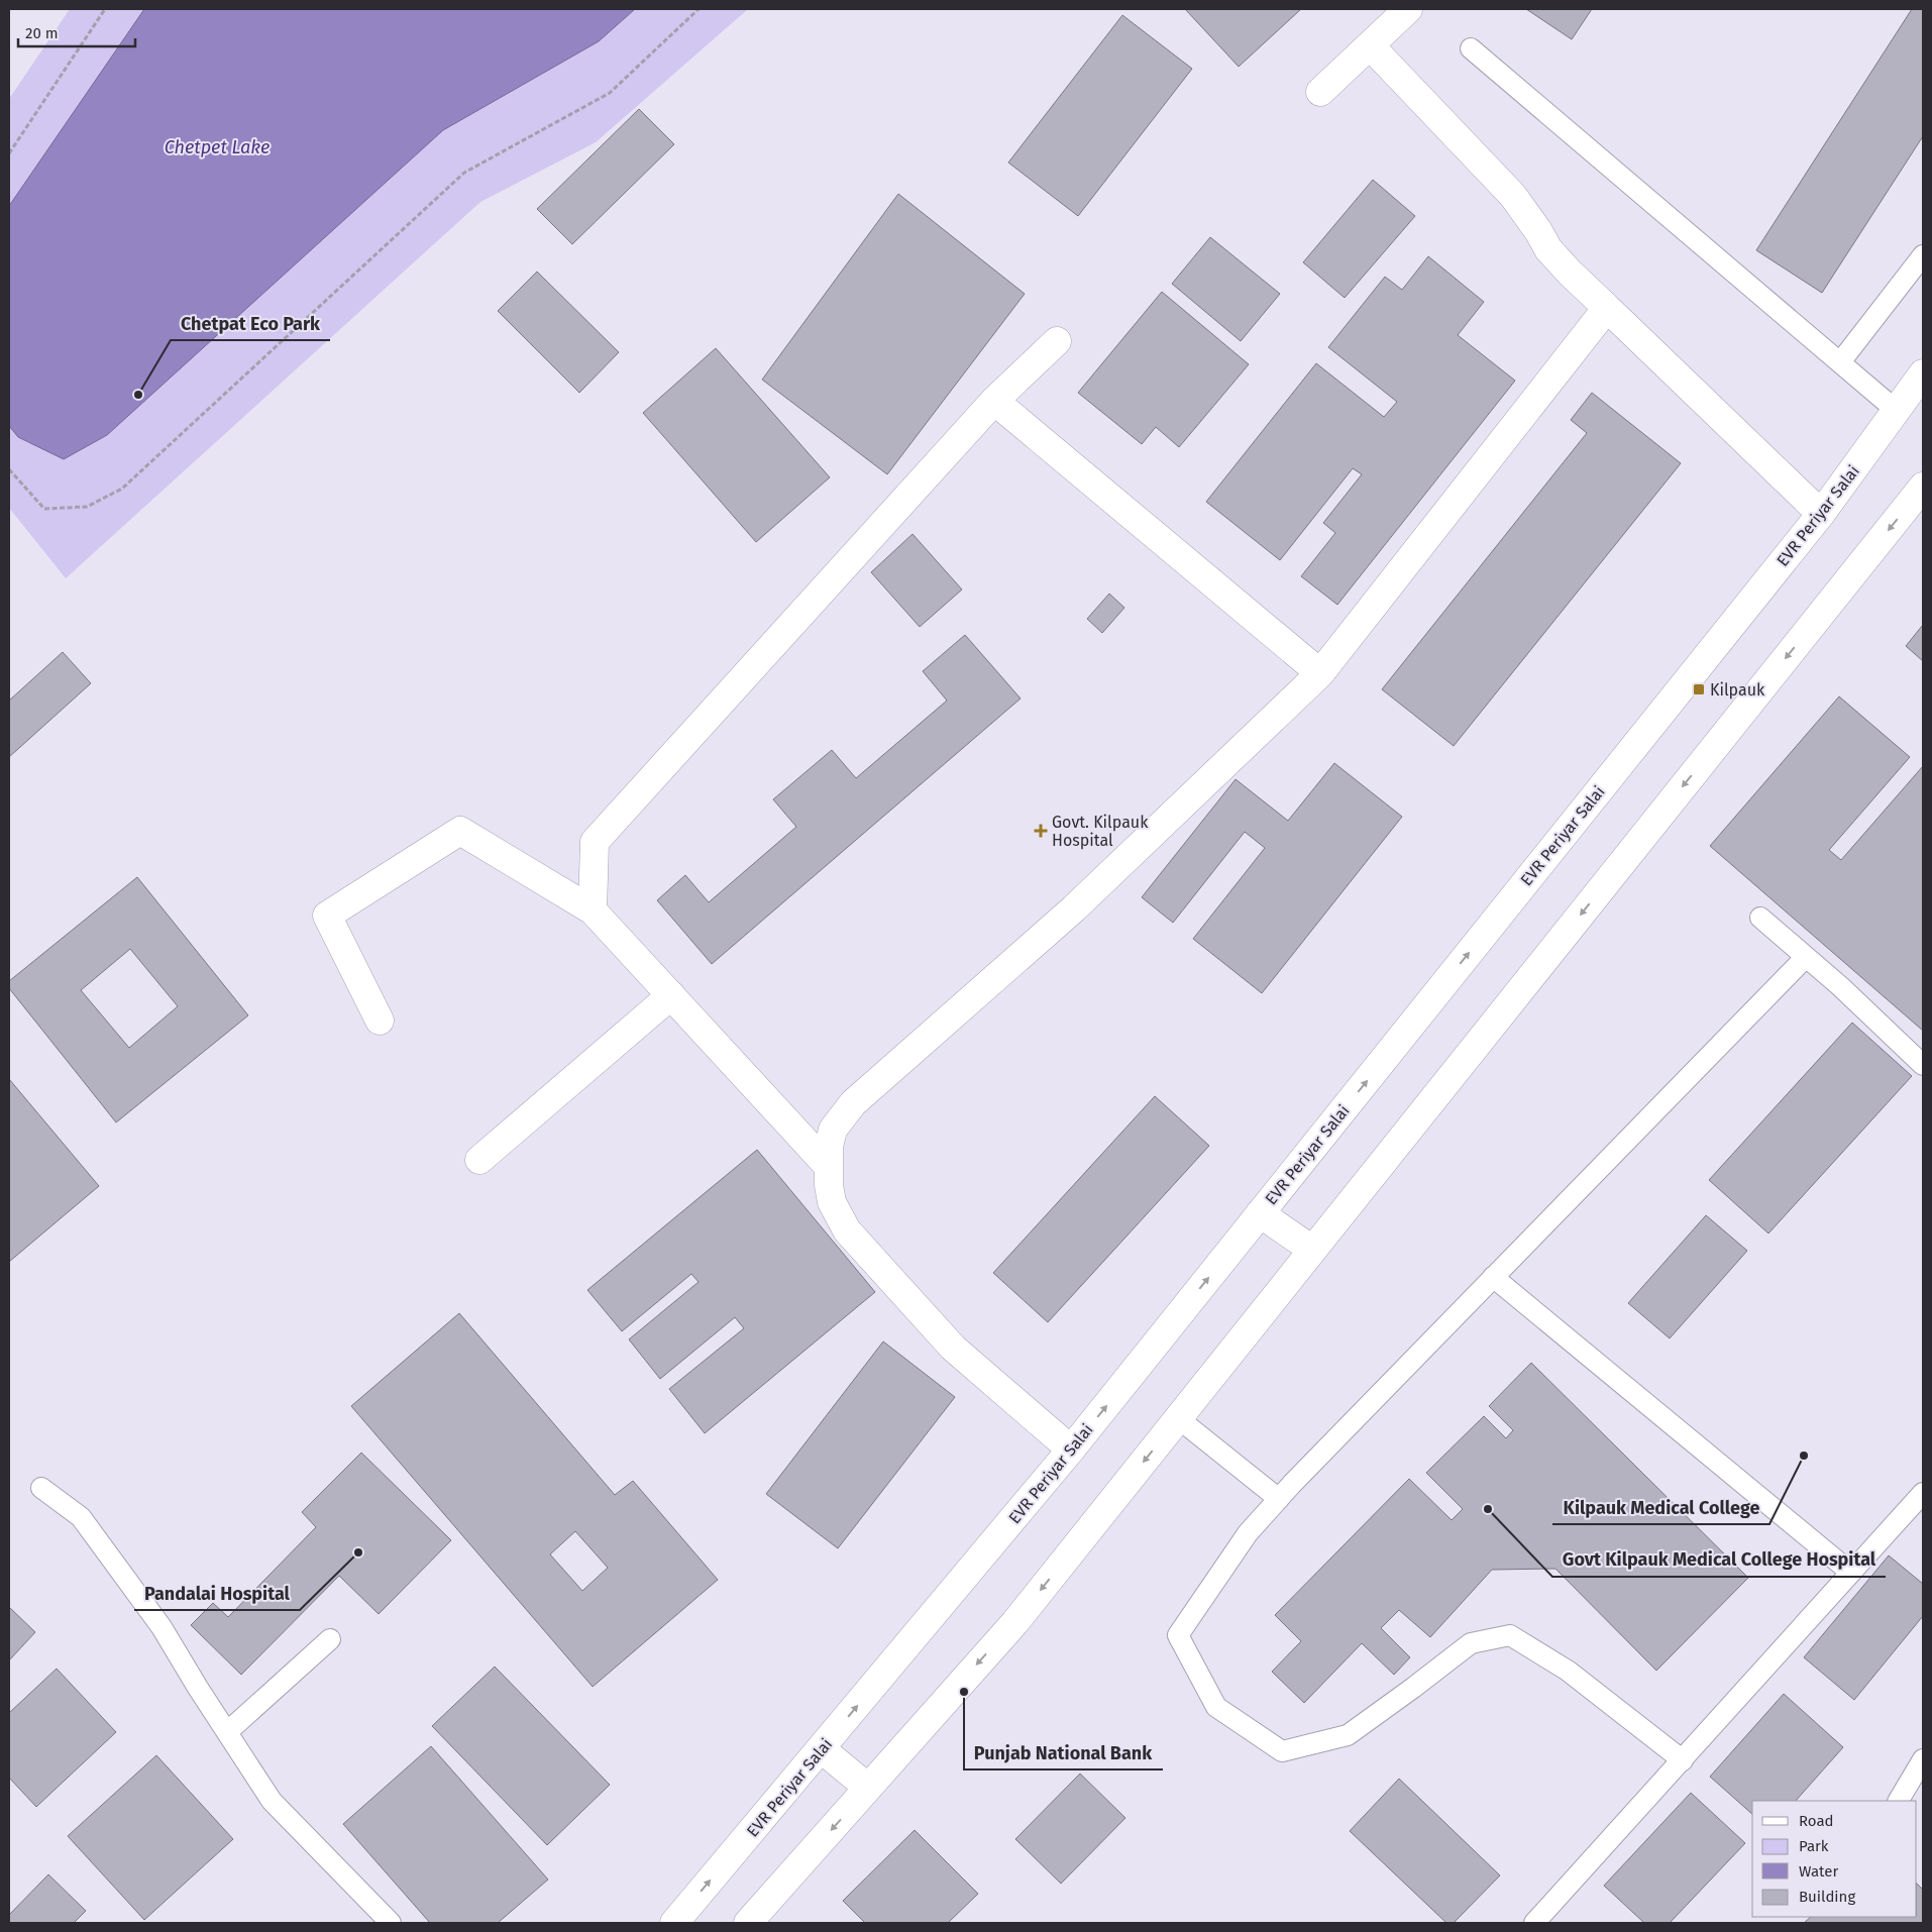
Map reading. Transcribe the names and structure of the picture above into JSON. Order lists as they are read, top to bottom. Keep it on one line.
{"streets":{"street":["EVR Periyar Salai"]},"water":["Chetpet Lake"],"places":{"other":["Chetpat Eco Park","Kilpauk Medical College","Govt Kilpauk Medical College Hospital","Pandalai Hospital","Punjab National Bank"],"transit":["Kilpauk"],"health":["Govt. Kilpauk Hospital"]},"legend":["Road","Park","Water","Building"],"scale_bar":"20 m"}
